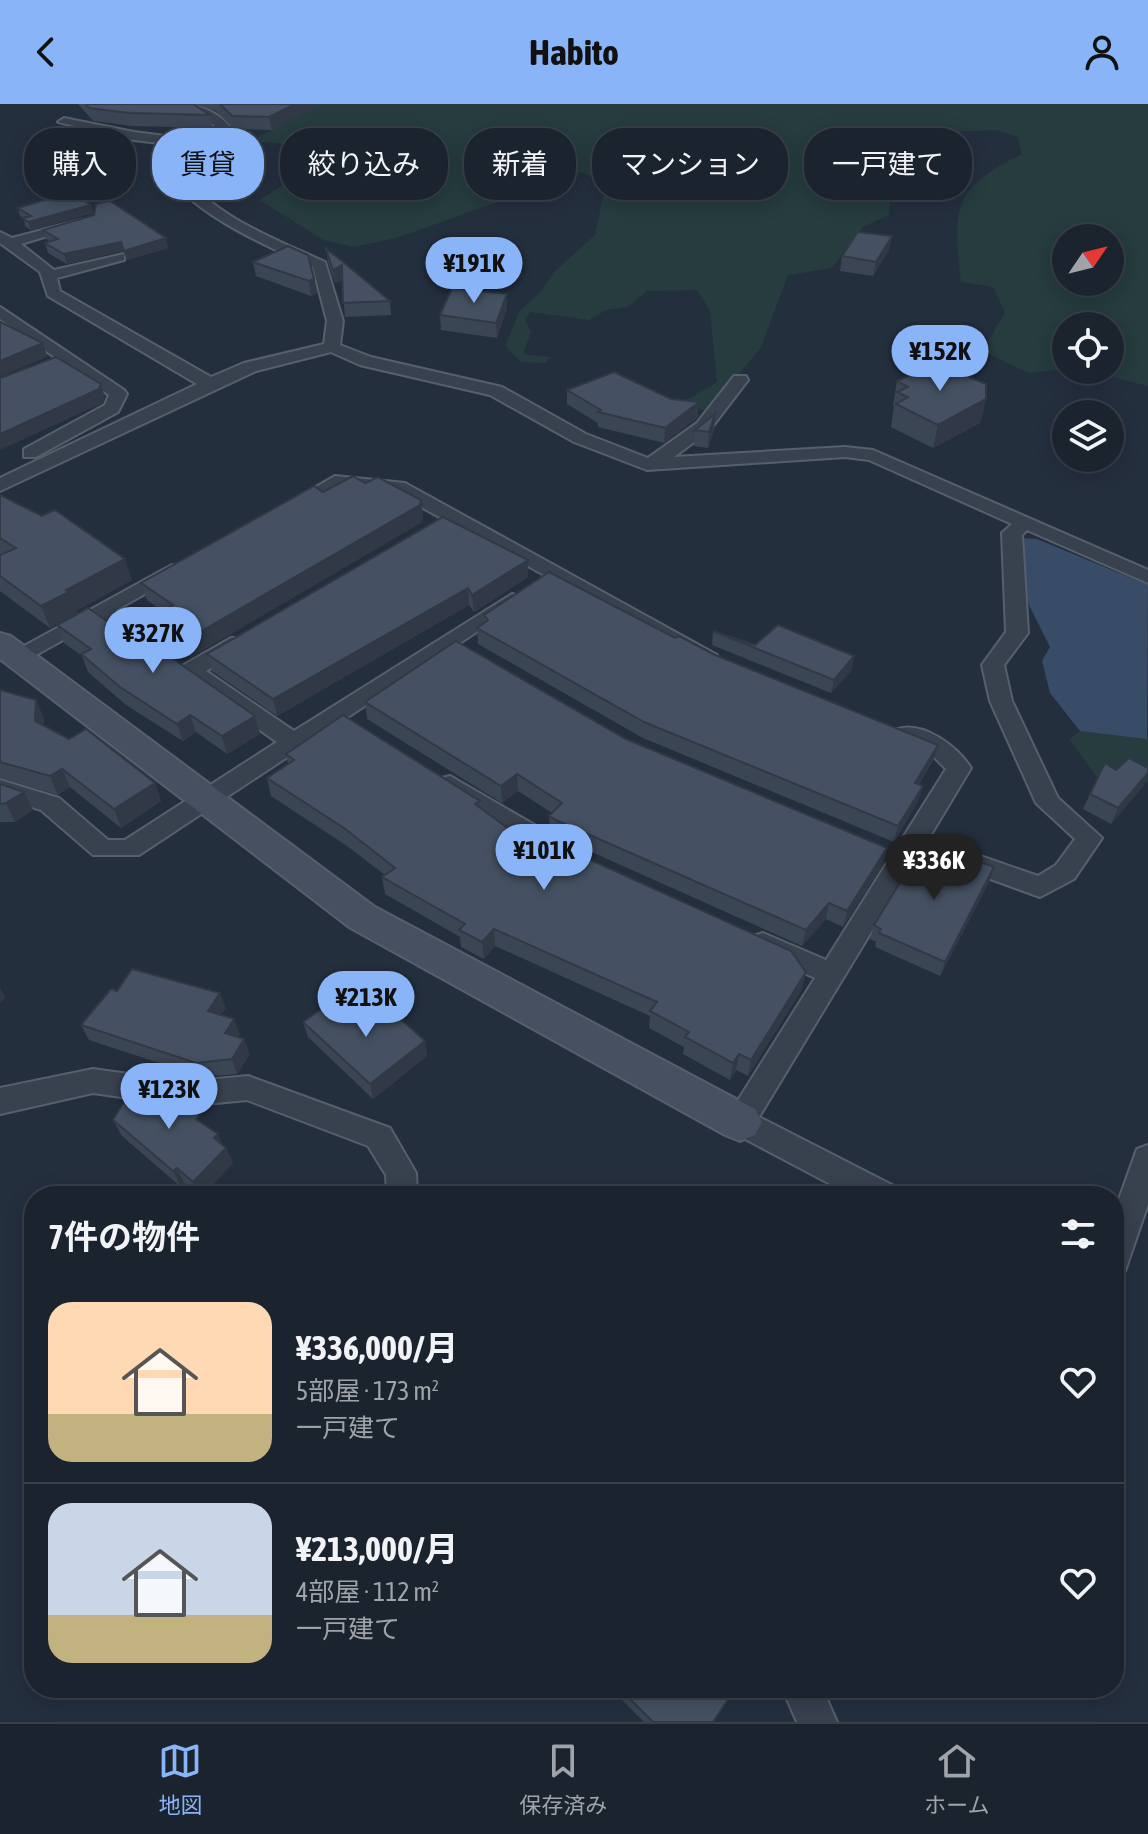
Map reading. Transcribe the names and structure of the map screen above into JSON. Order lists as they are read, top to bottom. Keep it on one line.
{"north":"top right","page":{"header":"Habito","chip":["購入","賃貸","絞り込み","新着","マンション","一戸建て"],"price":["¥191K","¥152K","¥327K","¥101K","¥336K","¥213K","¥123K"],"heading":"7件の物件","list":[{"name":"¥336,000/月","note":"5部屋 · 173 m² · 一戸建て"},{"name":"¥213,000/月","note":"4部屋 · 112 m² · 一戸建て"}],"tabs":["地図","保存済み","ホーム"]}}
